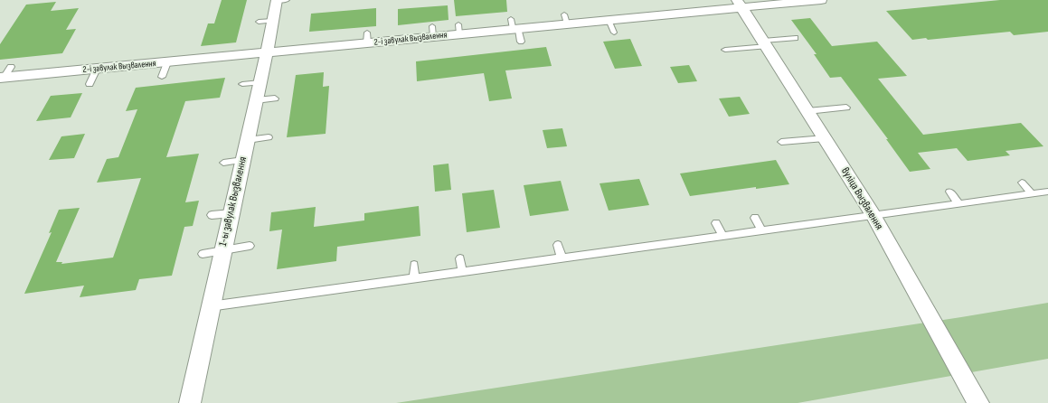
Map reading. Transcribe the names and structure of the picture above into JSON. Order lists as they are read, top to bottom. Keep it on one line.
{"streets":{"street":["2-і завулак Вызвалення","вуліца Вызвалення","1-ы завулак Вызвалення"]},"crossings":[["2-і завулак Вызвалення","вуліца Вызвалення"],["2-і завулак Вызвалення","1-ы завулак Вызвалення"]]}
